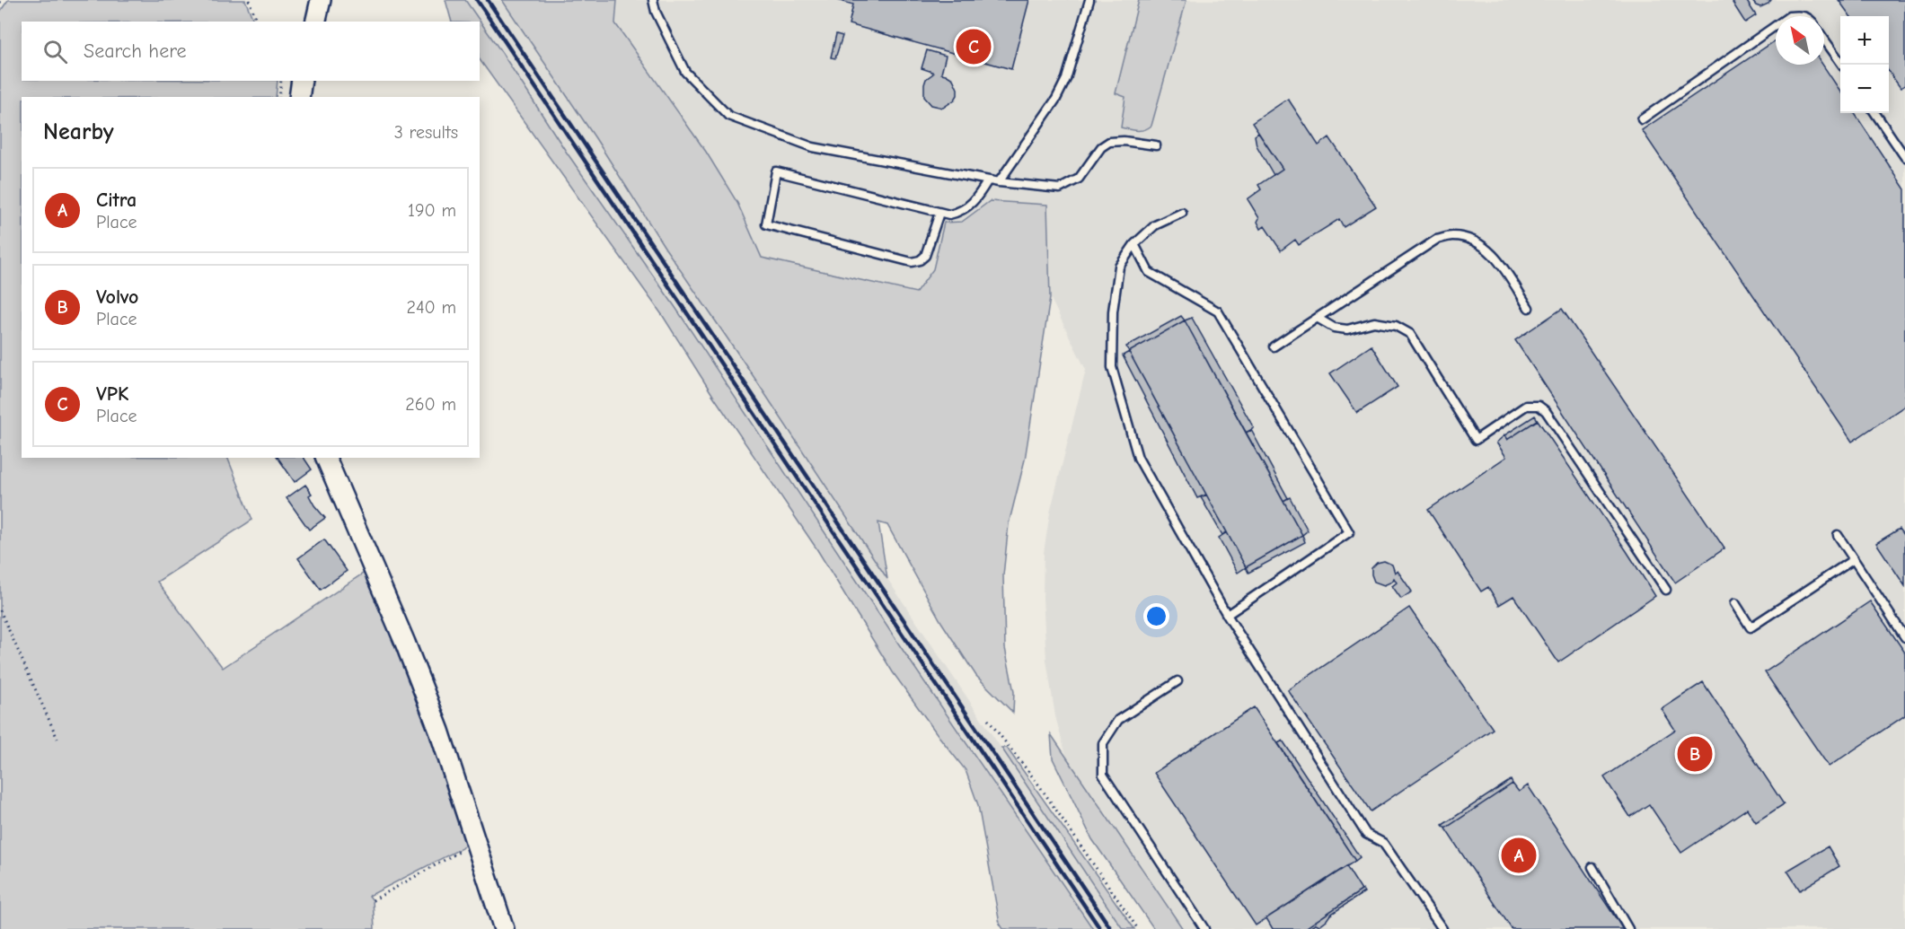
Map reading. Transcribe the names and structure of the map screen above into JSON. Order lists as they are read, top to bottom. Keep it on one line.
{"north":"top left","page":{"map_buttons":["+","−"],"search":"Search here","pins":["C","B","A"],"heading":["Nearby","3 results"],"list":[{"mark":"A","name":"Citra","note":"Place","value":"190 m"},{"mark":"B","name":"Volvo","note":"Place","value":"240 m"},{"mark":"C","name":"VPK","note":"Place","value":"260 m"}]}}
